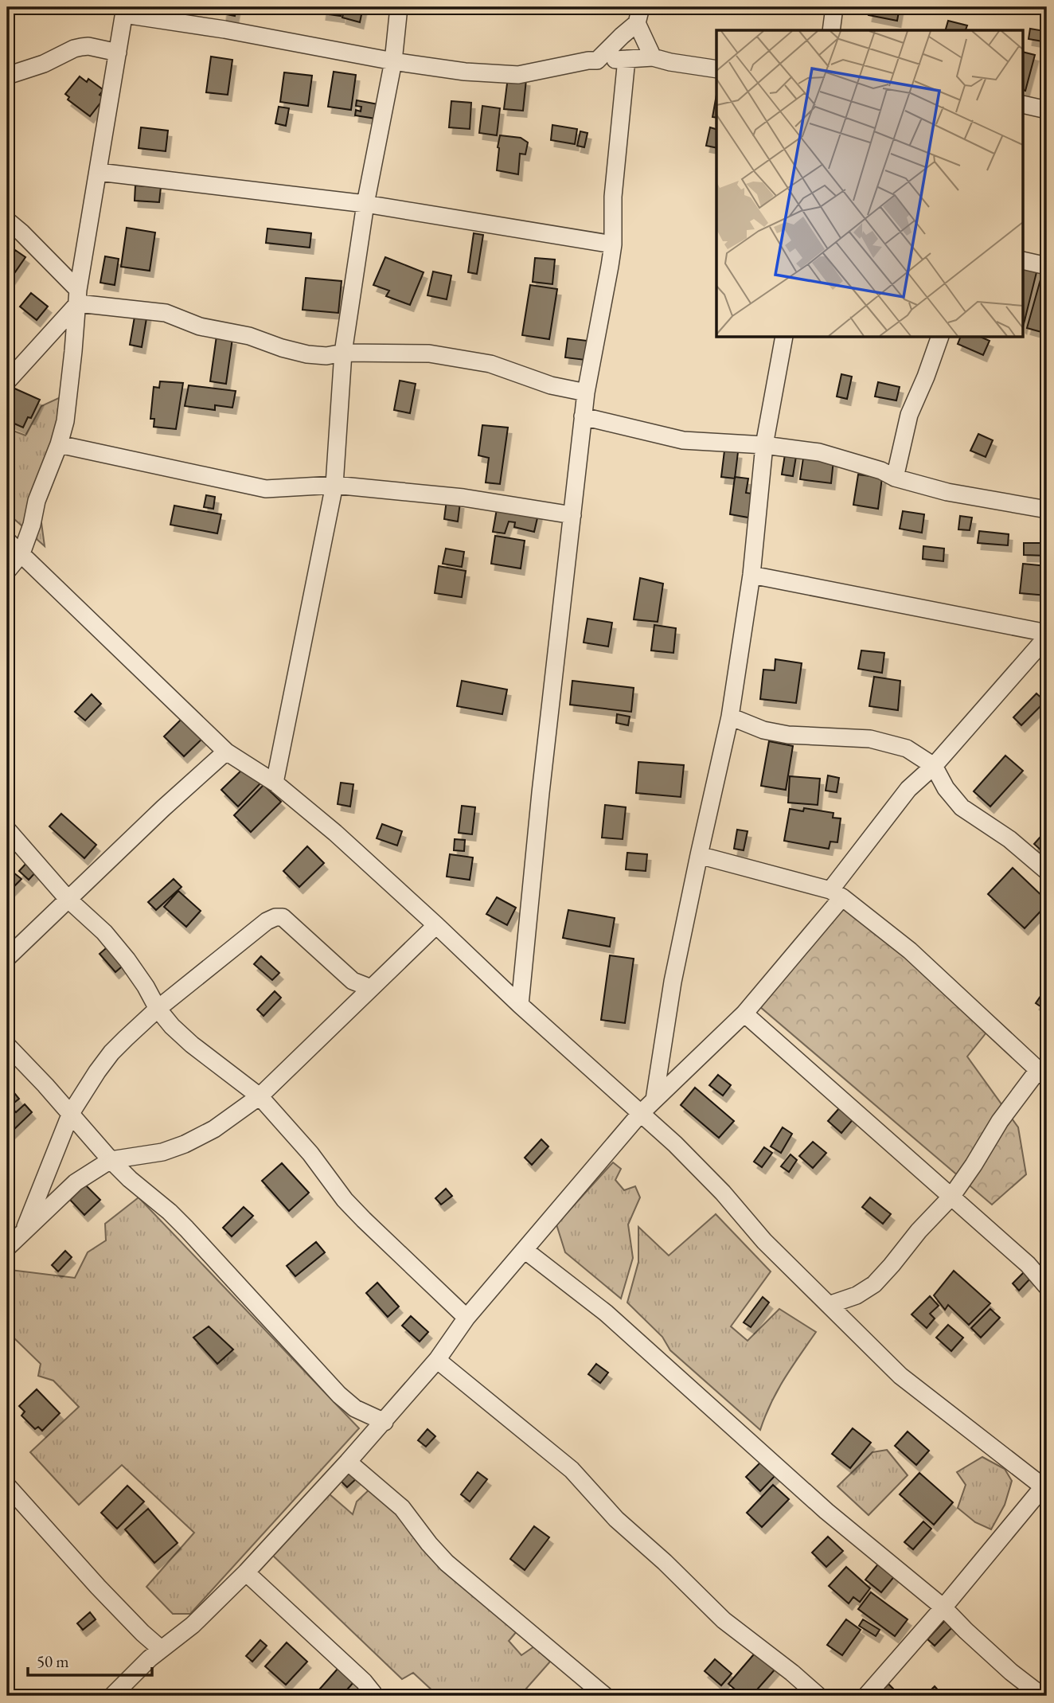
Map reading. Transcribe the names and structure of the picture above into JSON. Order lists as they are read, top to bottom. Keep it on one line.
{"scale_bar":"50 m"}
